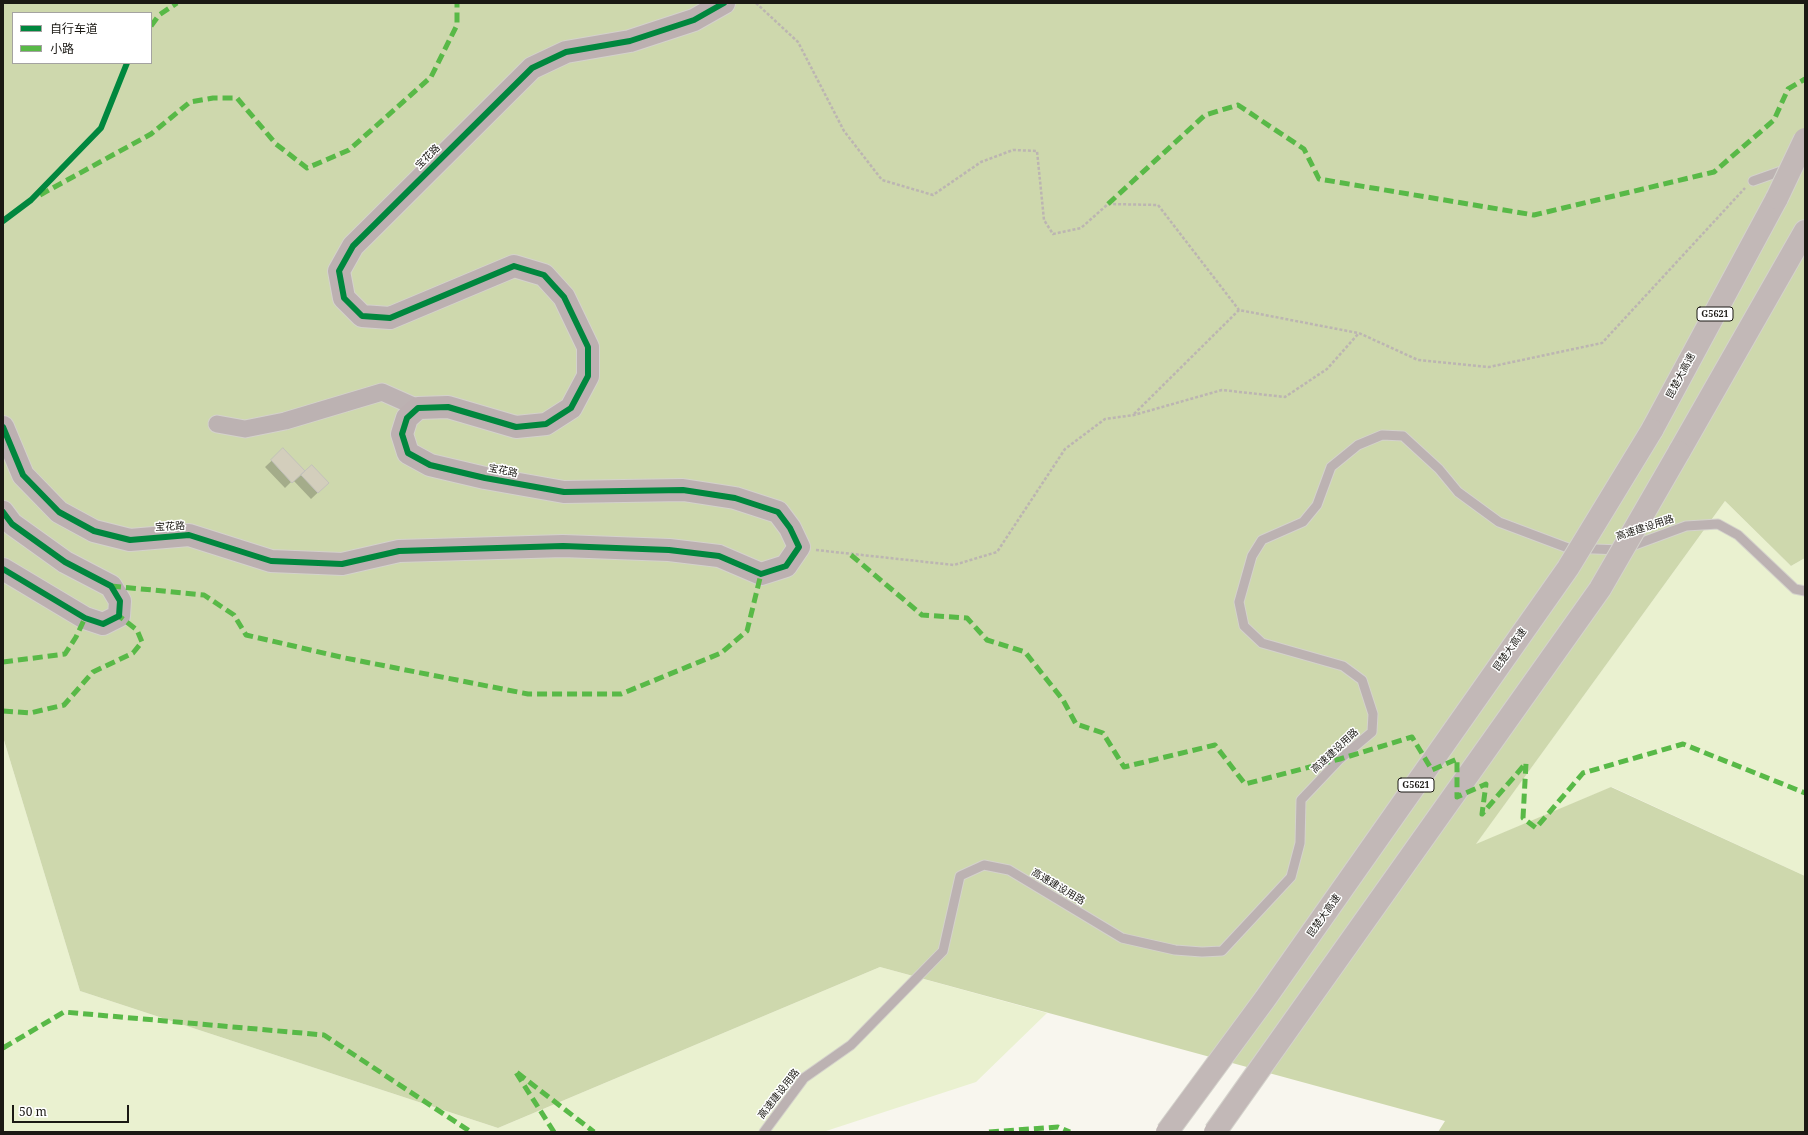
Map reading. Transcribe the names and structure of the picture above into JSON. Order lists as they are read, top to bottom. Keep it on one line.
{"streets":{"highway":["G5621","昆楚大高速"],"main road":["宝花路"],"lane":["高速建设用路"]},"legend":["自行车道","小路"],"scale_bar":"50 m"}
